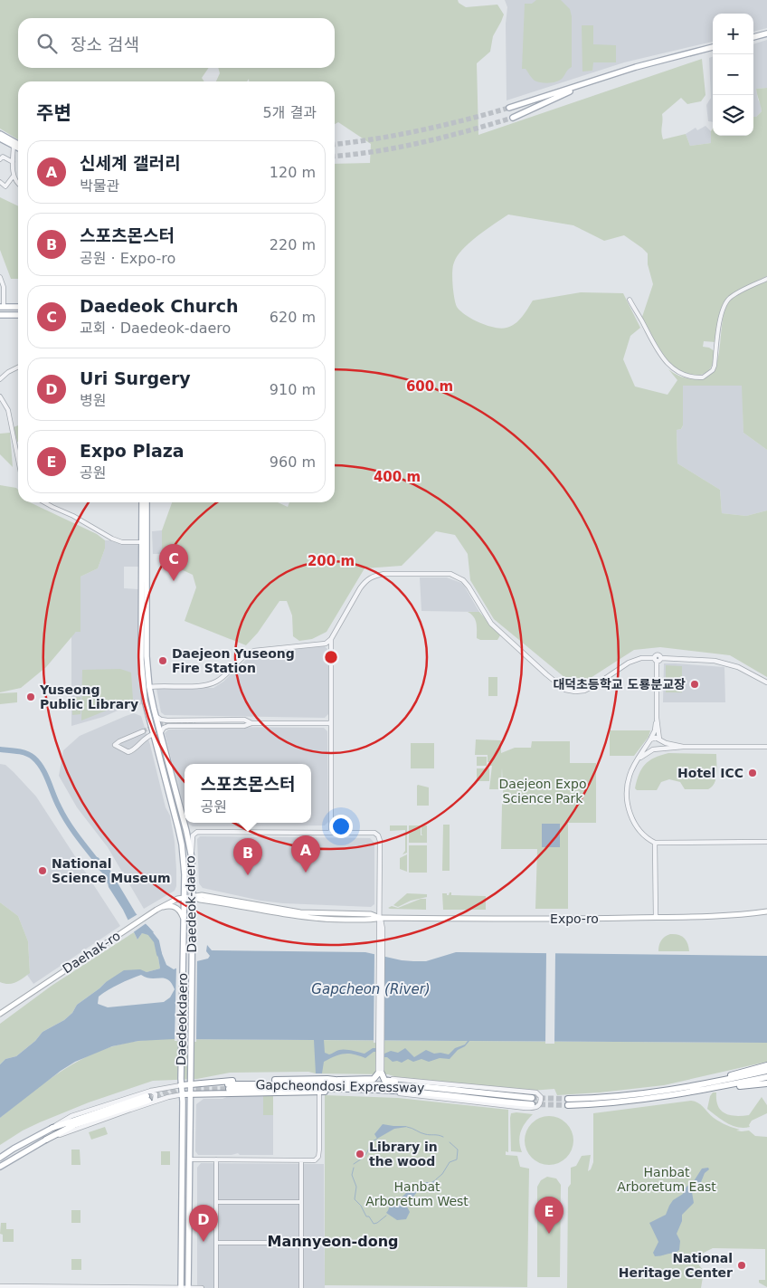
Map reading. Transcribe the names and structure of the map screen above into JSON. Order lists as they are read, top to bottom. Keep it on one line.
{"streets":{"highway":["Gapcheondosi Expressway"],"main road":["Daedeok-daero","Expo-ro","Daehak-ro","Daedeokdaero"]},"crossings":[["Daedeok-daero","Expo-ro"],["Daedeok-daero","Daehak-ro"],["Daedeok-daero","Daedeokdaero"],["Expo-ro","Daehak-ro"]],"districts":["Mannyeon-dong"],"water":["Gapcheon (River)"],"parks":["Daejeon Expo Science Park","Hanbat Arboretum East","Hanbat Arboretum West"],"places":["Daejeon Yuseong Fire Station","대덕초등학교 도룡분교장","Yuseong Public Library","Hotel ICC","National Science Museum","Library in the wood","National Heritage Center"],"page":{"map_buttons":["+","−"],"search":"장소 검색","heading":["주변","5개 결과"],"list":[{"mark":"A","name":"신세계 갤러리","note":"박물관","value":"120 m"},{"mark":"B","name":"스포츠몬스터","note":"공원 · Expo-ro","value":"220 m"},{"mark":"C","name":"Daedeok Church","note":"교회 · Daedeok-daero","value":"620 m"},{"mark":"D","name":"Uri Surgery","note":"병원","value":"910 m"},{"mark":"E","name":"Expo Plaza","note":"공원","value":"960 m"}],"pins":["C","A","B","E","D"],"popup":["스포츠몬스터","공원"]},"rings":["600 m","400 m","200 m"]}
